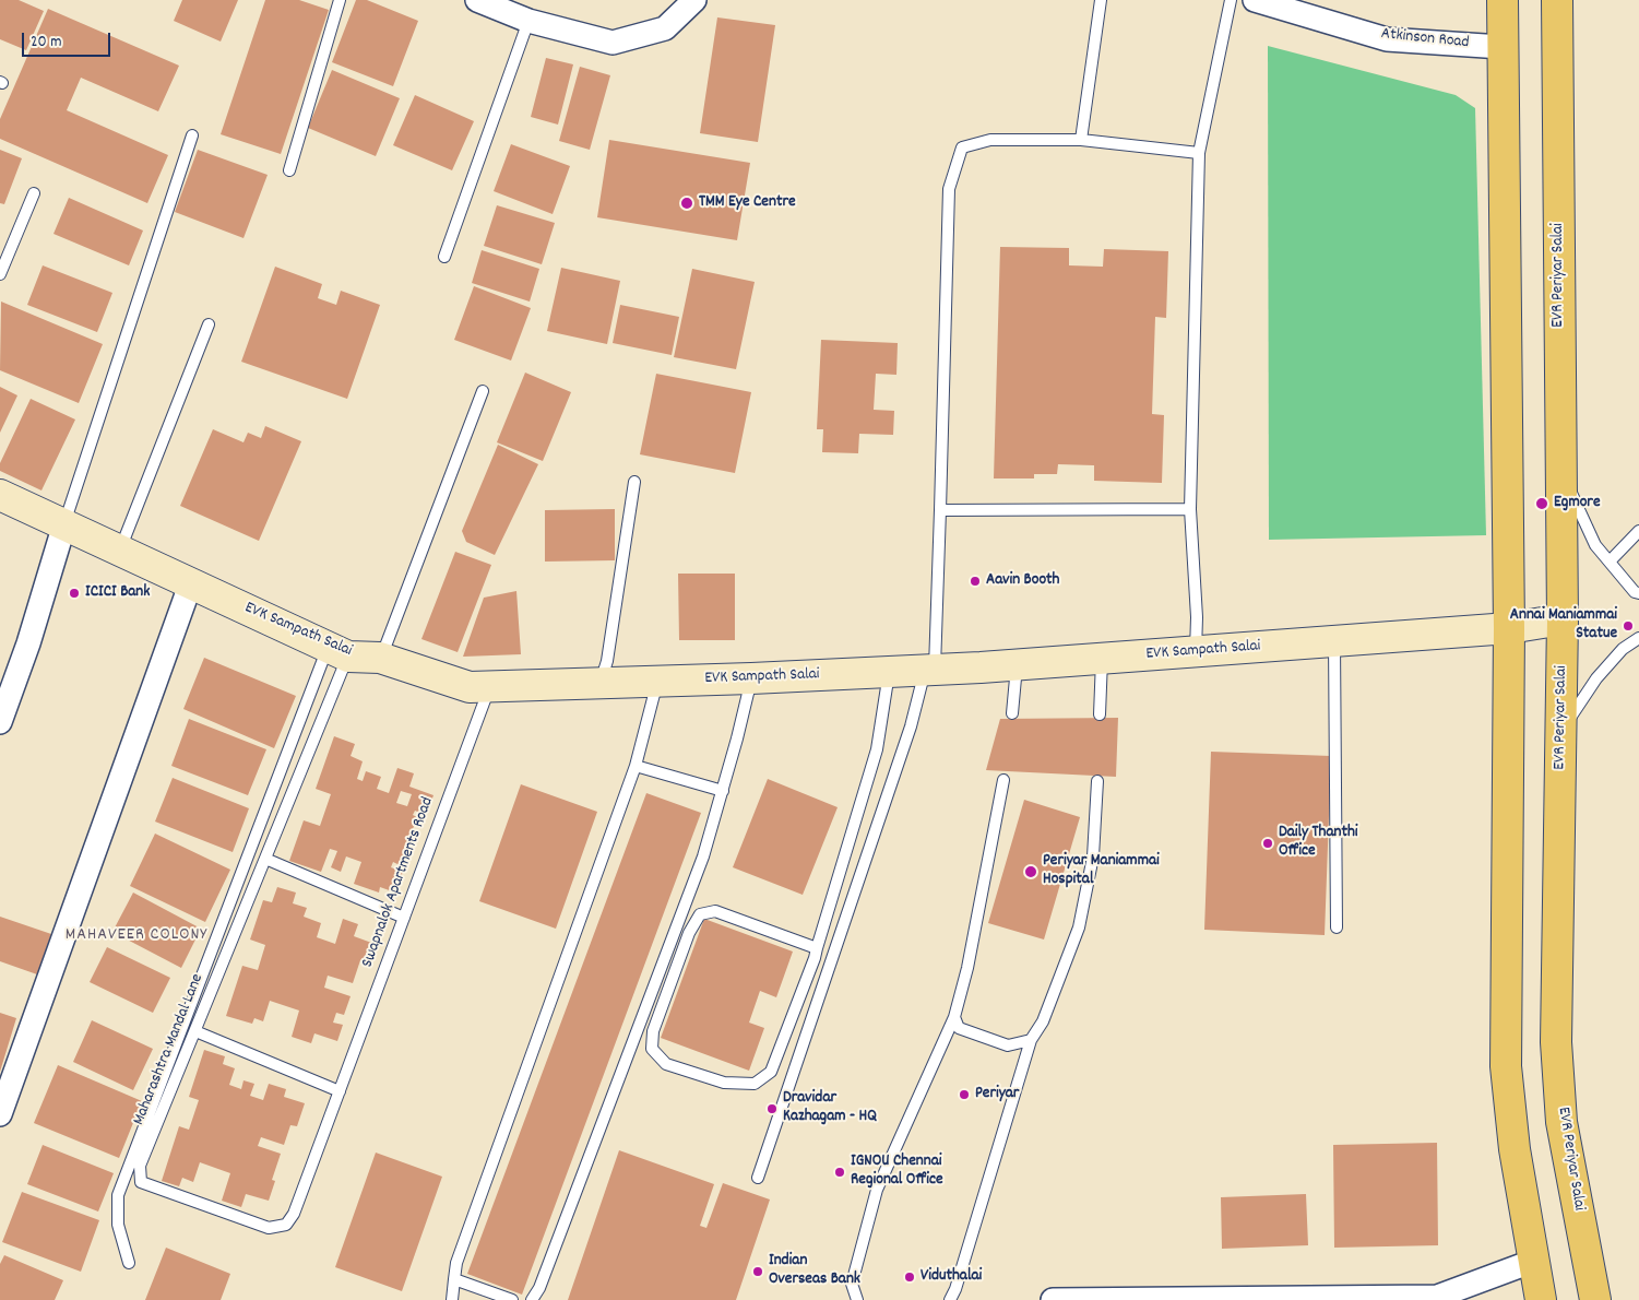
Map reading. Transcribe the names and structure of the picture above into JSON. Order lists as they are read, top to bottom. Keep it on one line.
{"streets":{"main road":["EVR Periyar Salai"],"street":["Atkinson Road","EVK Sampath Salai"],"lane":["Swapnalok Apartments Road","Maharashtra Mandal Lane"]},"crossings":[["EVR Periyar Salai","EVK Sampath Salai"],["EVK Sampath Salai","Swapnalok Apartments Road"],["EVK Sampath Salai","Maharashtra Mandal Lane"],["Swapnalok Apartments Road","Maharashtra Mandal Lane"]],"districts":["MAHAVEER COLONY"],"places":["TMM Eye Centre","Egmore","Aavin Booth","ICICI Bank","Annai Maniammai Statue","Daily Thanthi Office","Periyar Maniammai Hospital","Periyar","Dravidar Kazhagam - HQ","IGNOU Chennai Regional Office","Indian Overseas Bank","Viduthalai"],"scale_bar":"20 m"}
